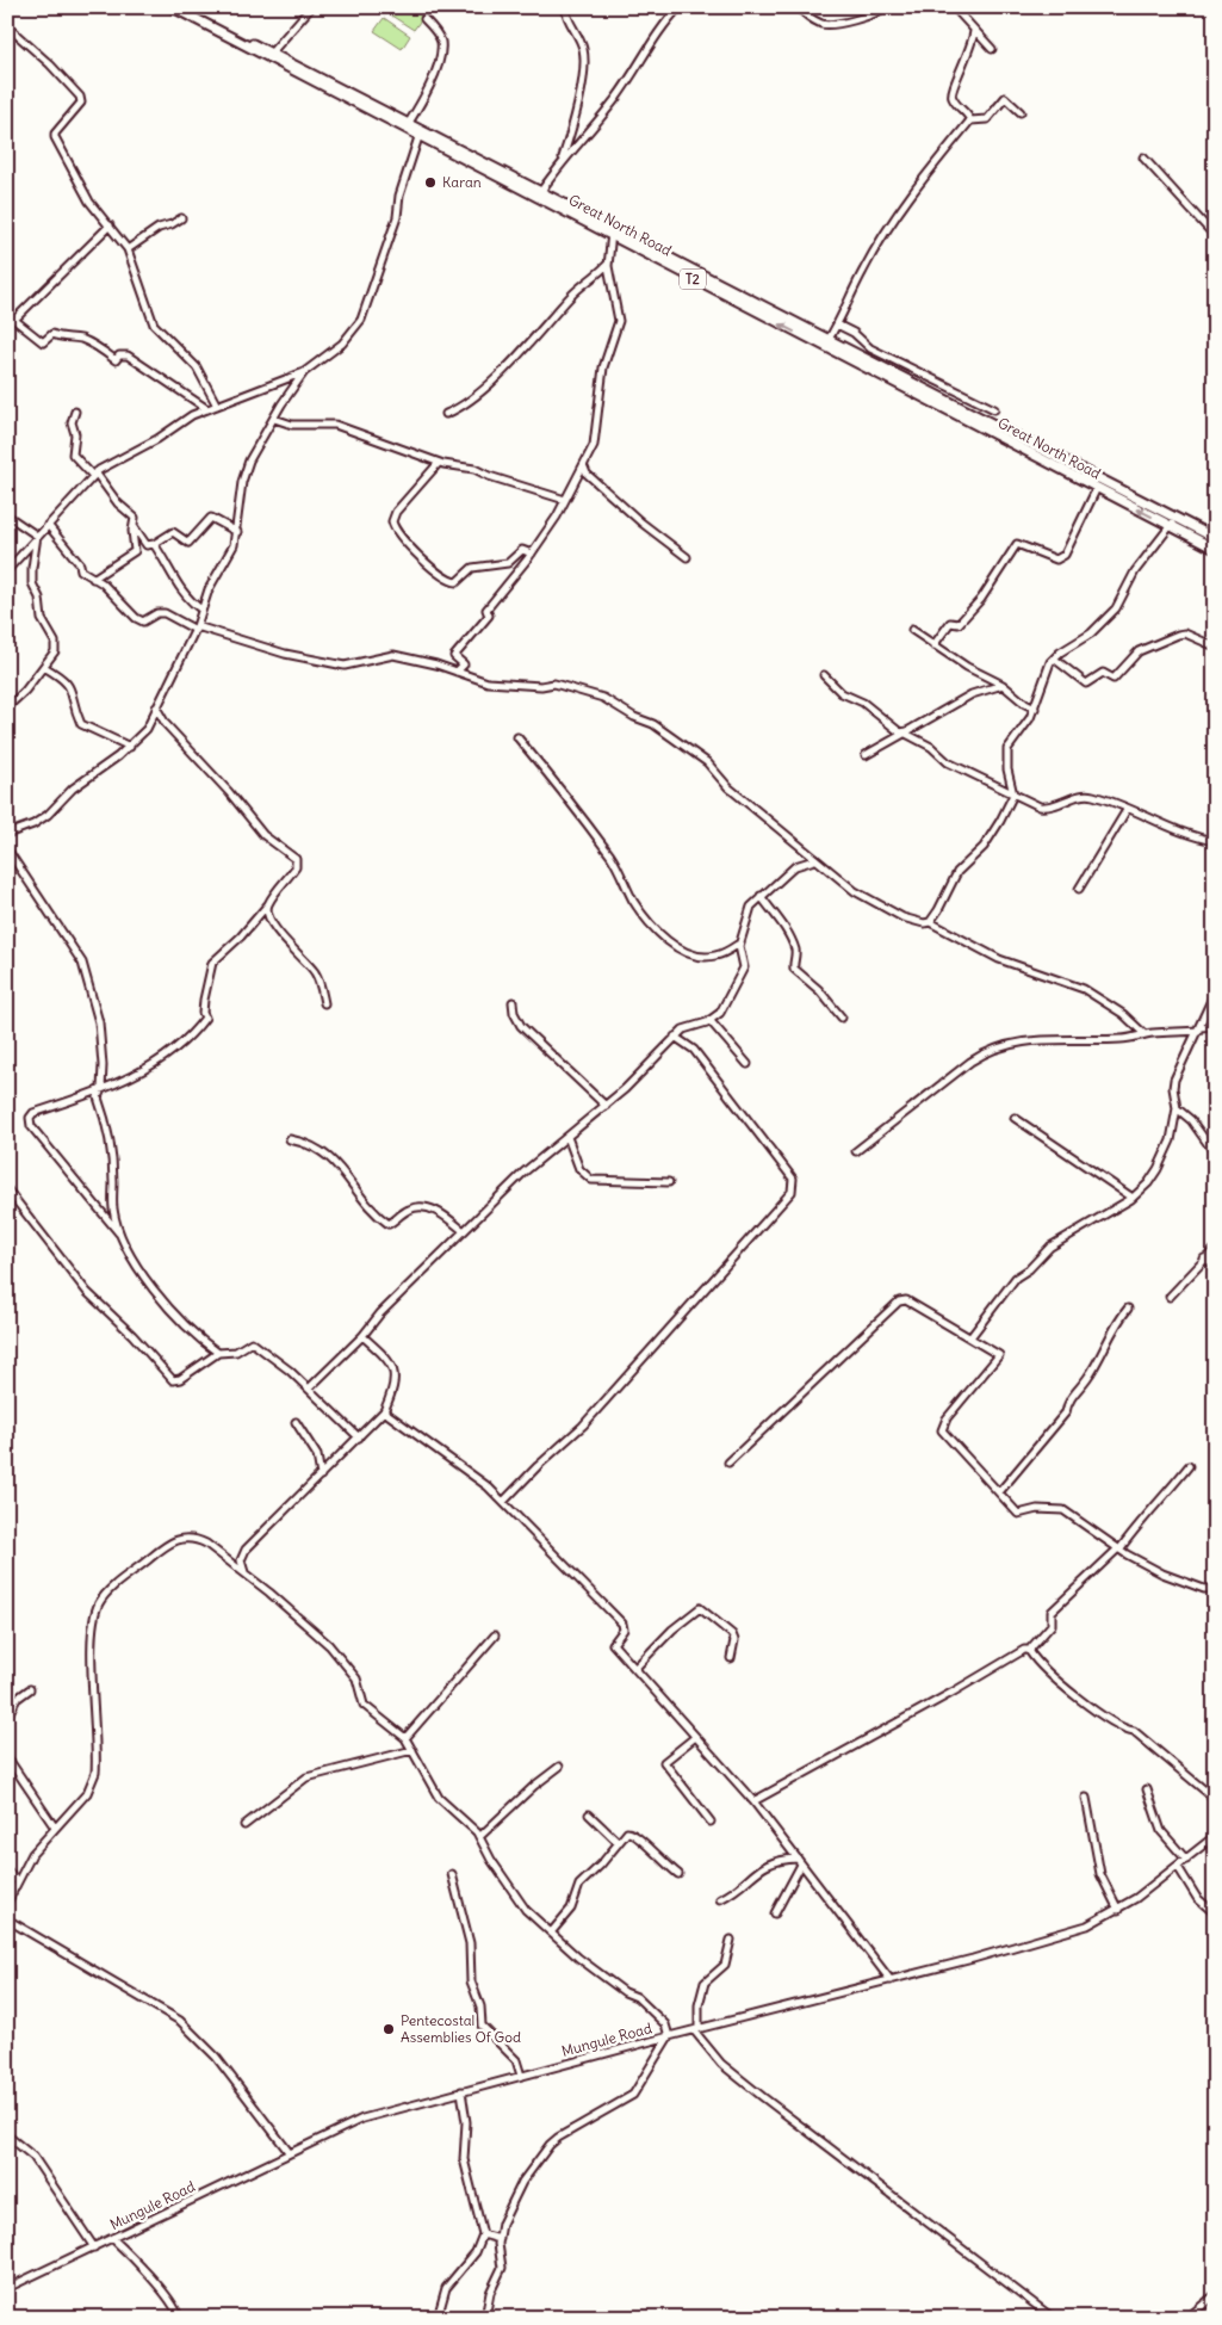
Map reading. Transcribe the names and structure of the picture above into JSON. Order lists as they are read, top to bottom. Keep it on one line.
{"streets":{"highway":["Great North Road","T2"],"street":["Mungule Road"]},"places":["Karan","Pentecostal Assemblies Of God"]}
